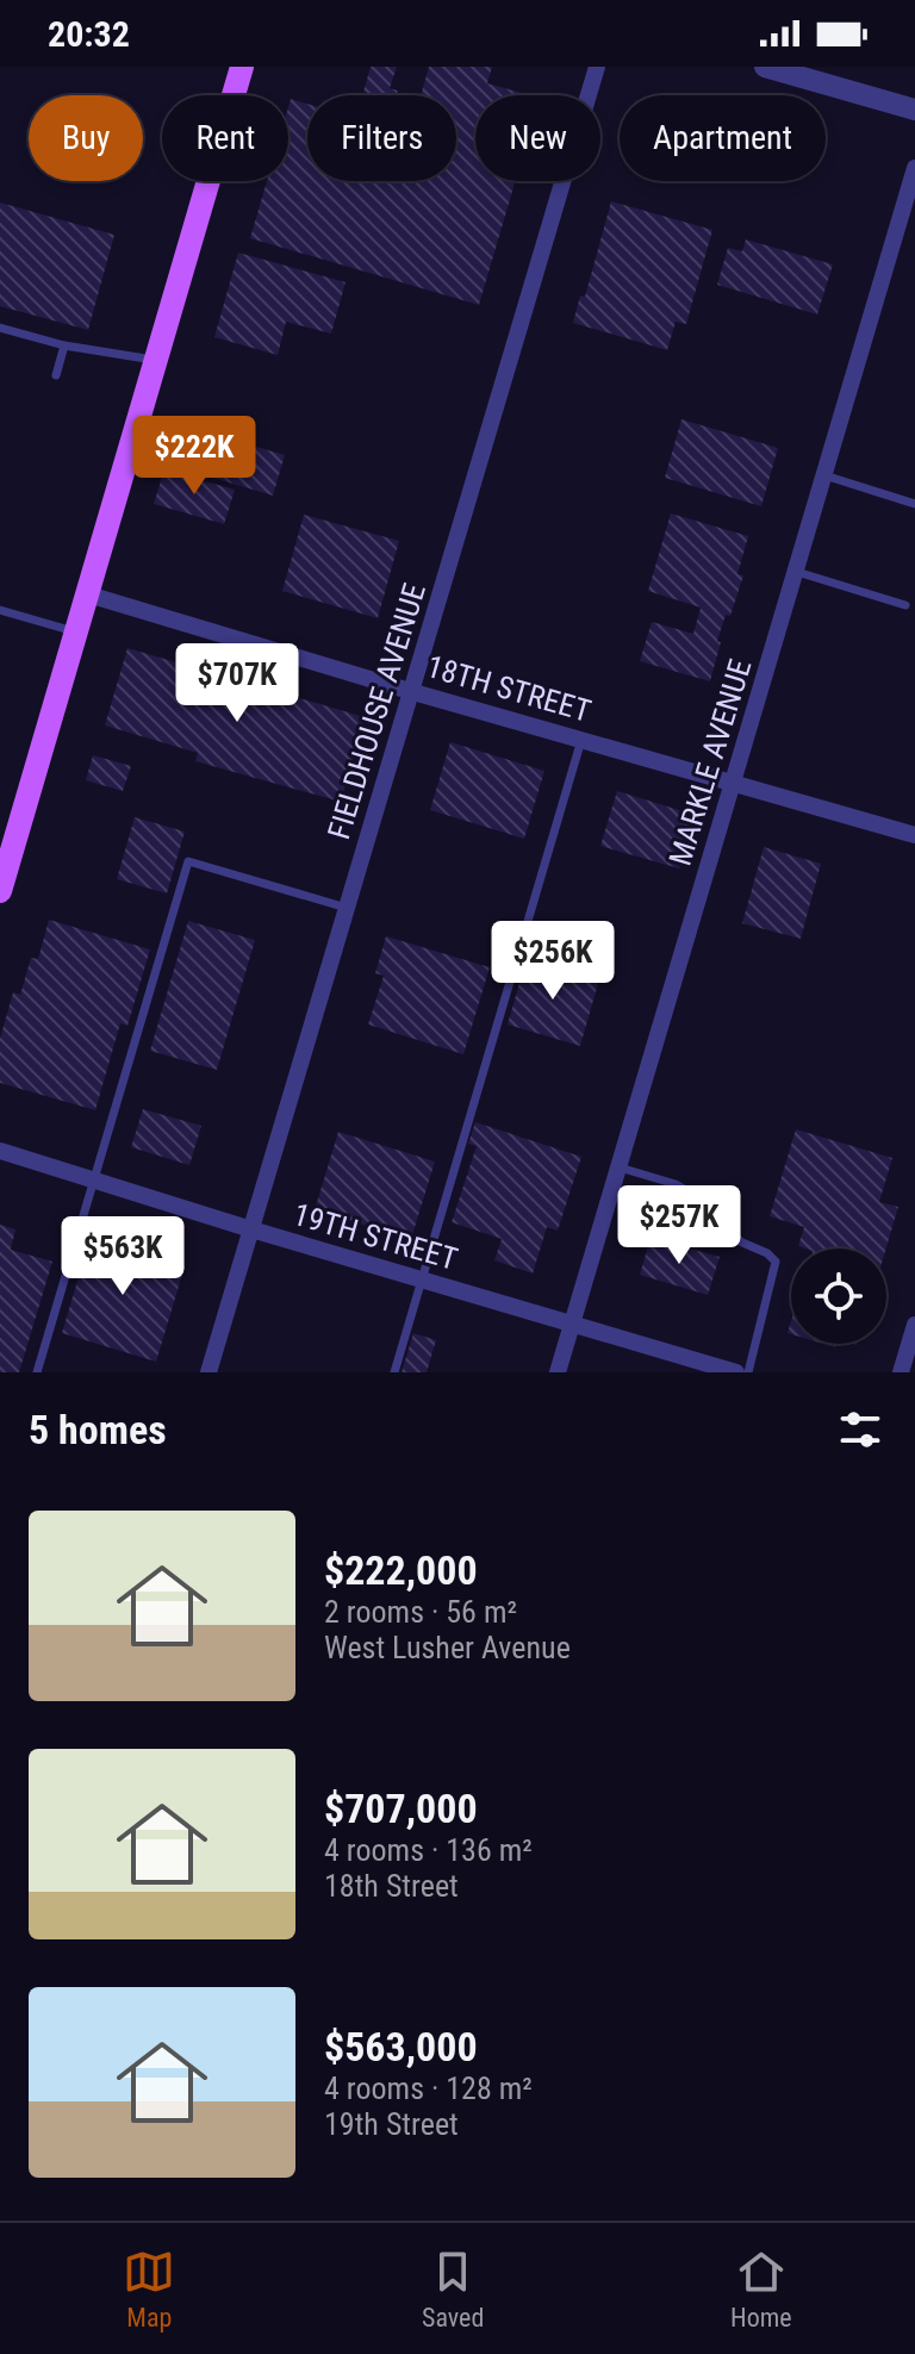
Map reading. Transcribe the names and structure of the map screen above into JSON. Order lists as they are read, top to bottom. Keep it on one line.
{"streets":{"street":["18TH STREET","FIELDHOUSE AVENUE","MARKLE AVENUE","19TH STREET"]},"crossings":[["18TH STREET","FIELDHOUSE AVENUE"],["18TH STREET","MARKLE AVENUE"],["FIELDHOUSE AVENUE","19TH STREET"],["MARKLE AVENUE","19TH STREET"]],"page":{"status":"20:32","chip":["Buy","Rent","Filters","New","Apartment"],"price":["$222K","$707K","$256K","$257K","$563K"],"heading":"5 homes","list":[{"name":"$222,000","note":"2 rooms · 56 m² · West Lusher Avenue"},{"name":"$707,000","note":"4 rooms · 136 m² · 18th Street"},{"name":"$563,000","note":"4 rooms · 128 m² · 19th Street"}],"tabs":["Map","Saved","Home"]}}
